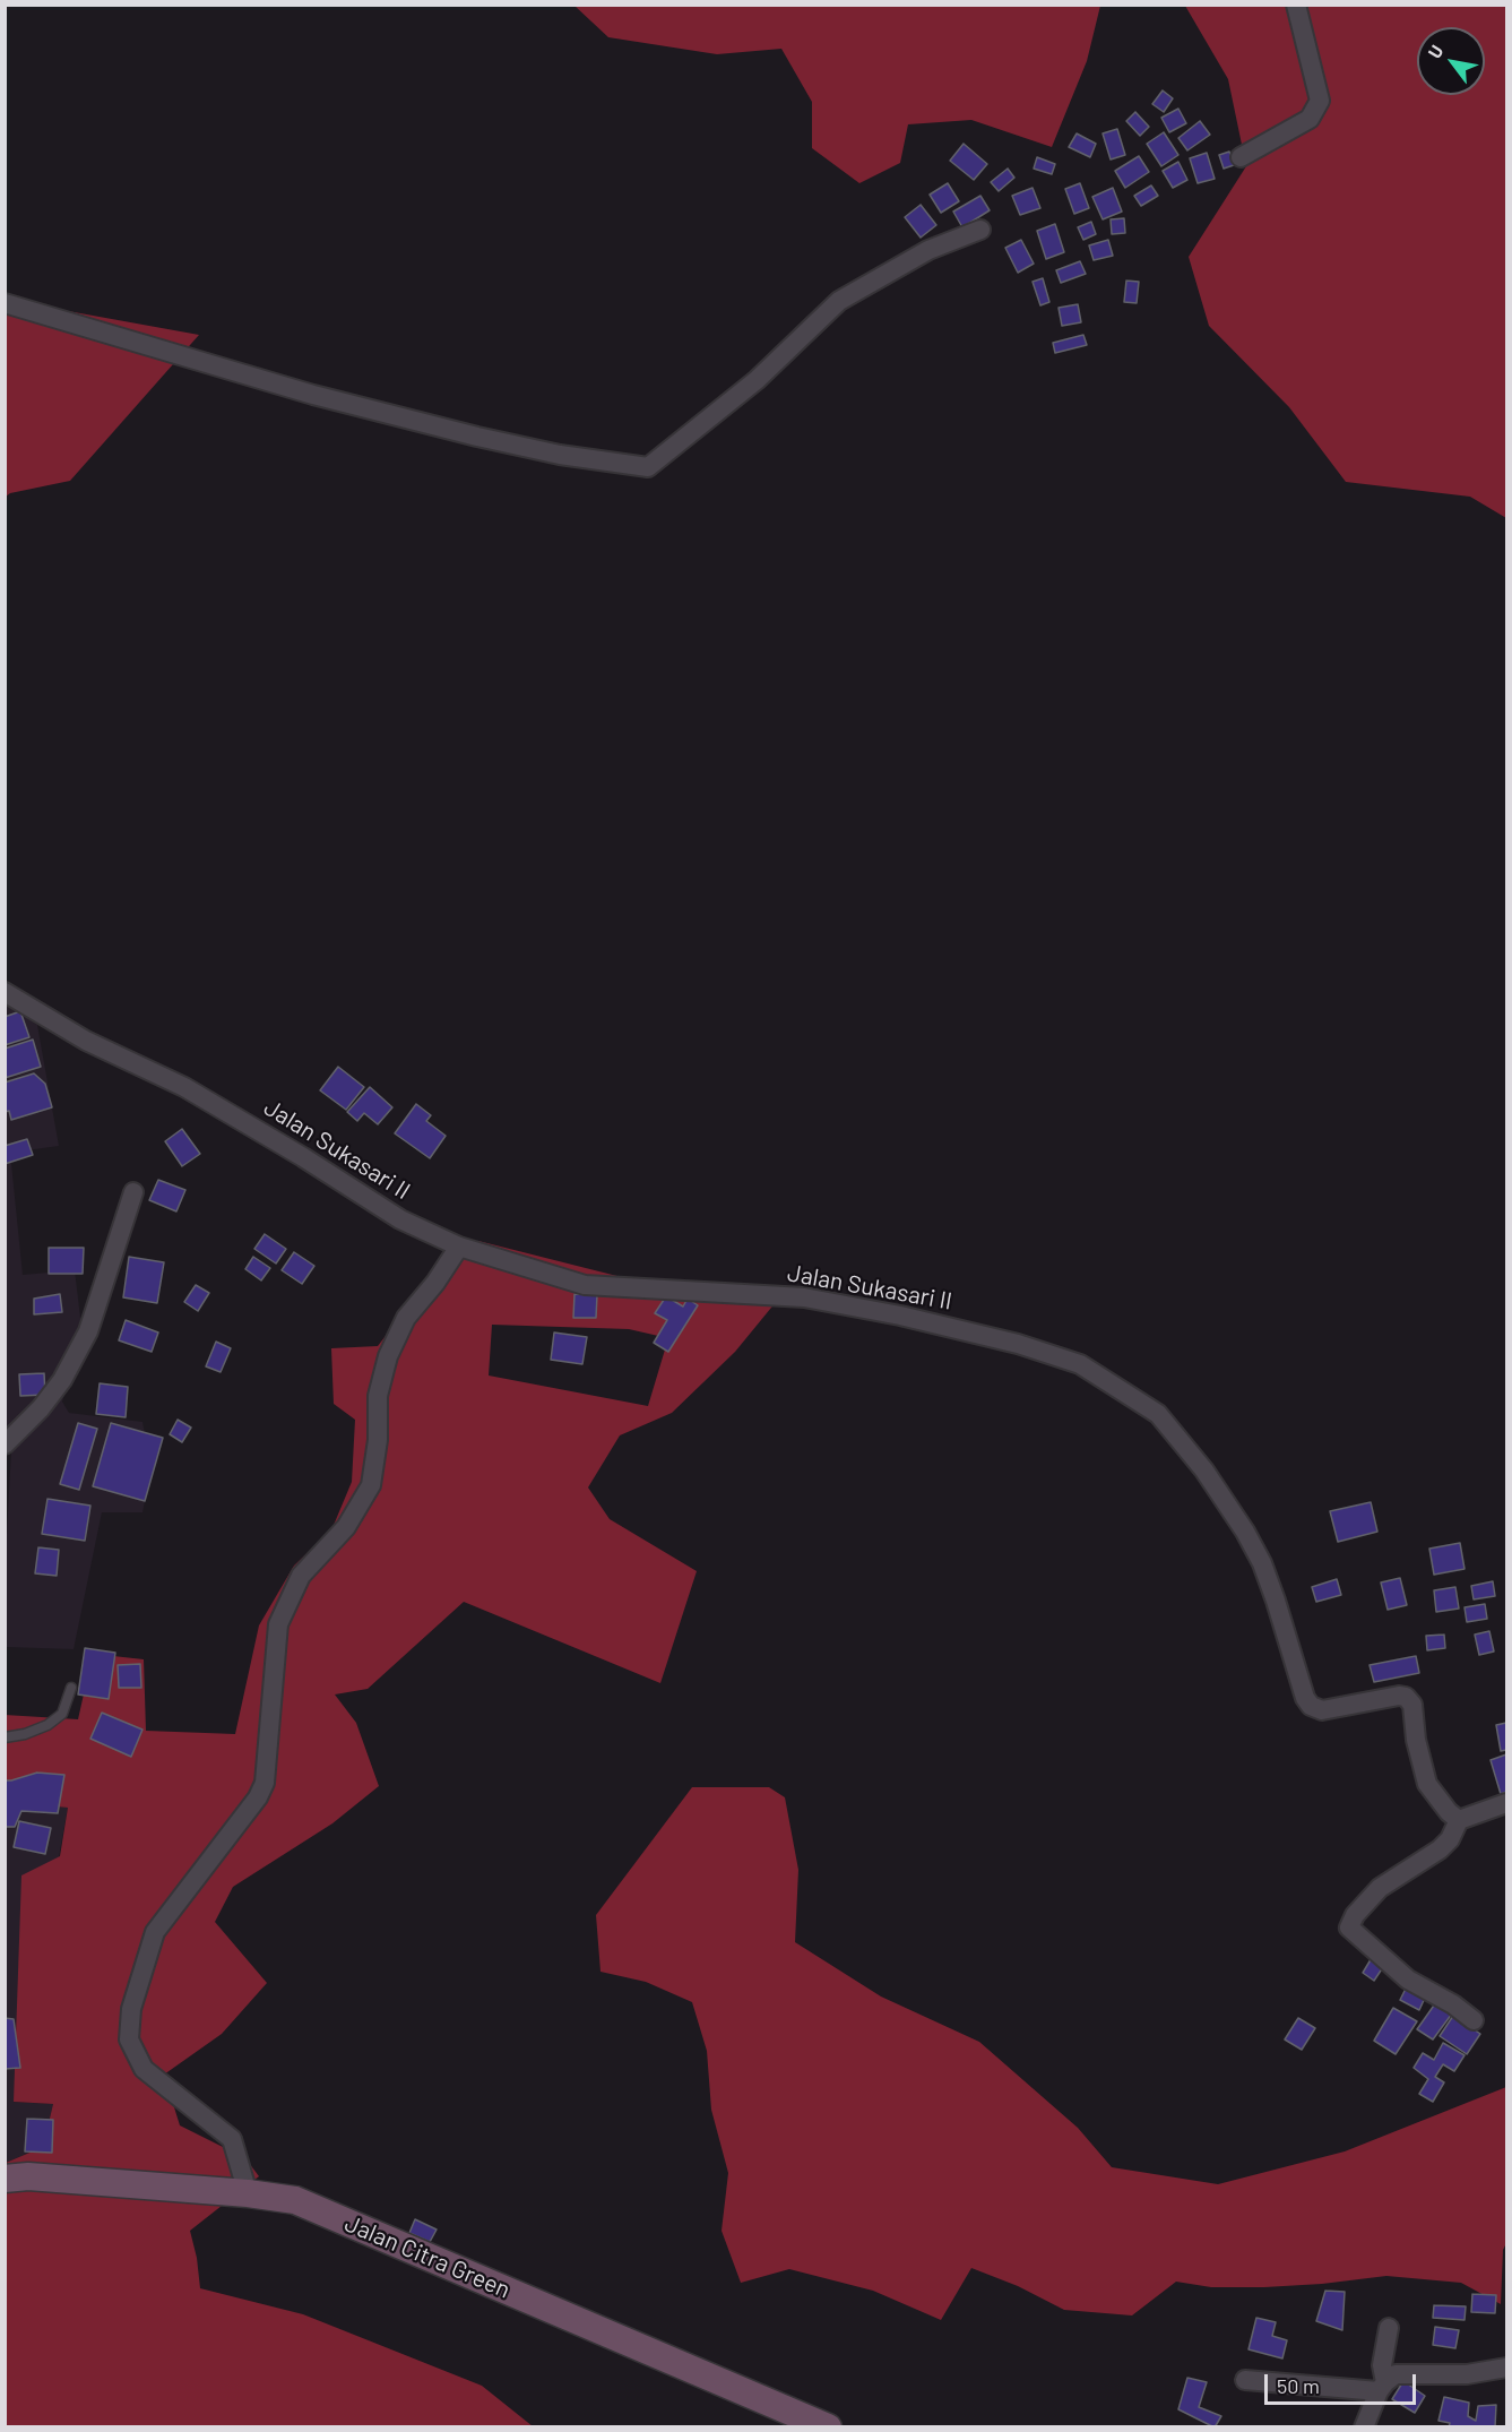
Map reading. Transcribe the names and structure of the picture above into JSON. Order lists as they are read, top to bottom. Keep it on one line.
{"streets":{"street":["Jalan Sukasari II","Jalan Citra Green"]},"scale_bar":"50 m","north":"top left"}
